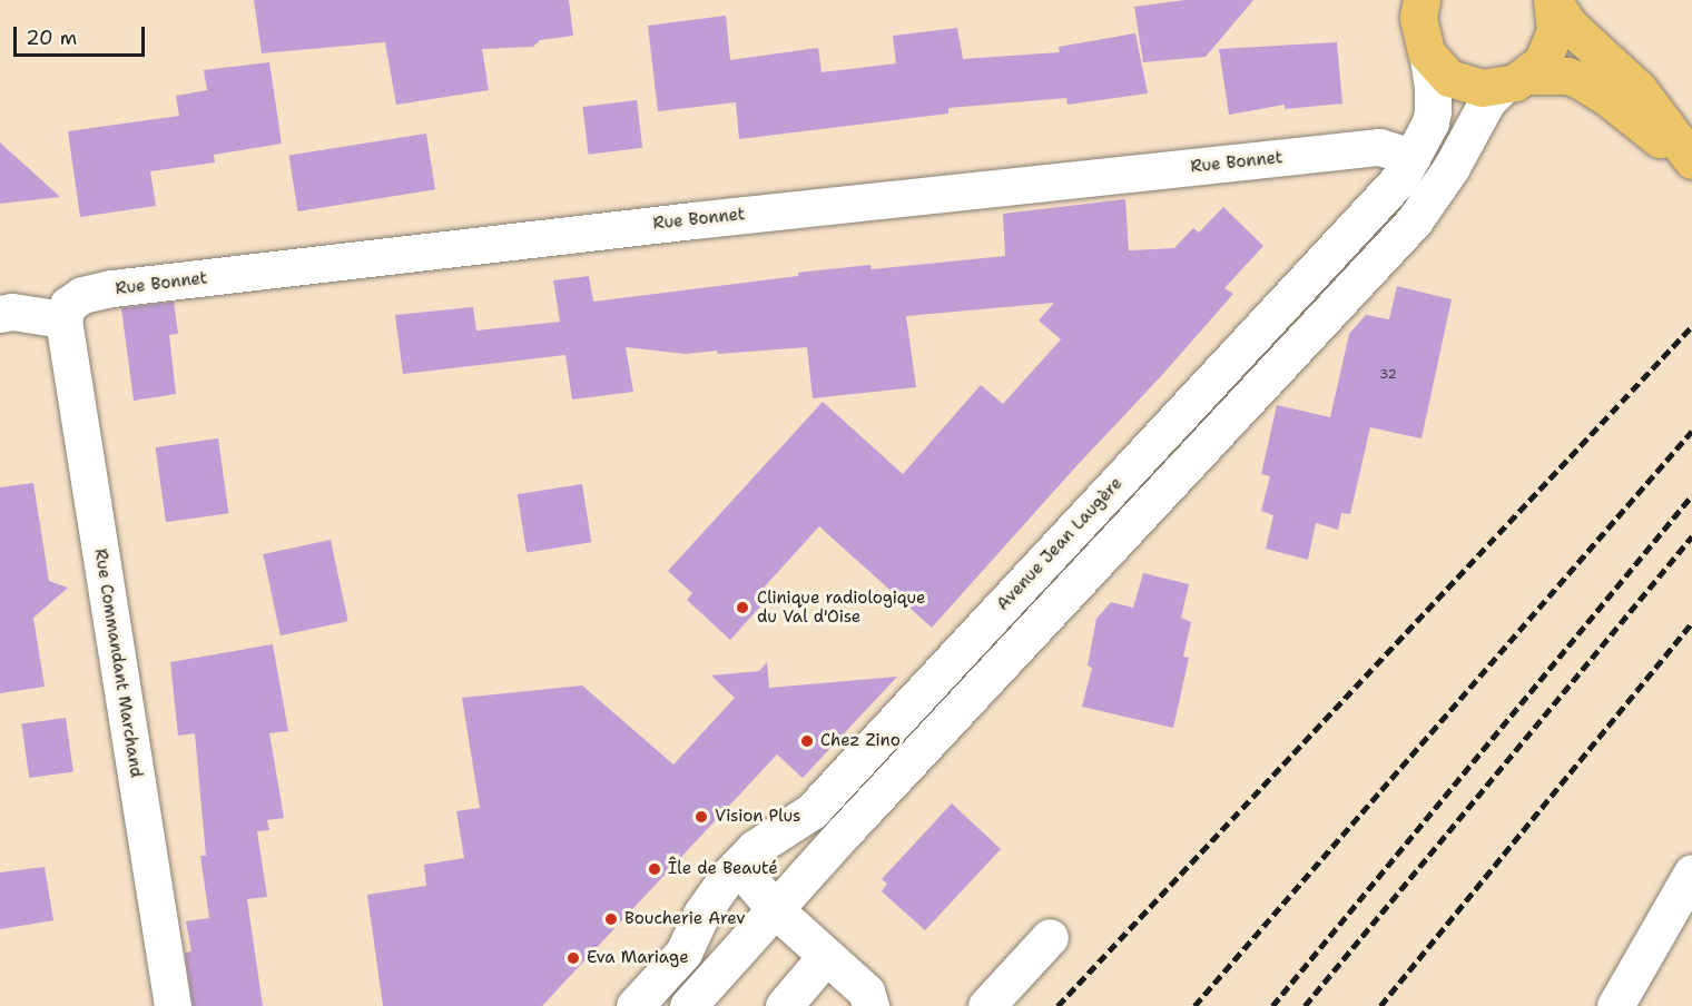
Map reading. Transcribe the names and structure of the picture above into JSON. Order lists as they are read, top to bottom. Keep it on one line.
{"streets":{"street":["Rue Bonnet","Avenue Jean Laugère","Rue Commandant Marchand"]},"crossings":[["Rue Bonnet","Avenue Jean Laugère"],["Rue Bonnet","Rue Commandant Marchand"]],"places":["Clinique radiologique du Val d'Oise","Chez Zino","Vision Plus","Île de Beauté","Boucherie Arev","Eva Mariage"],"house_numbers":["32"],"scale_bar":"20 m"}
